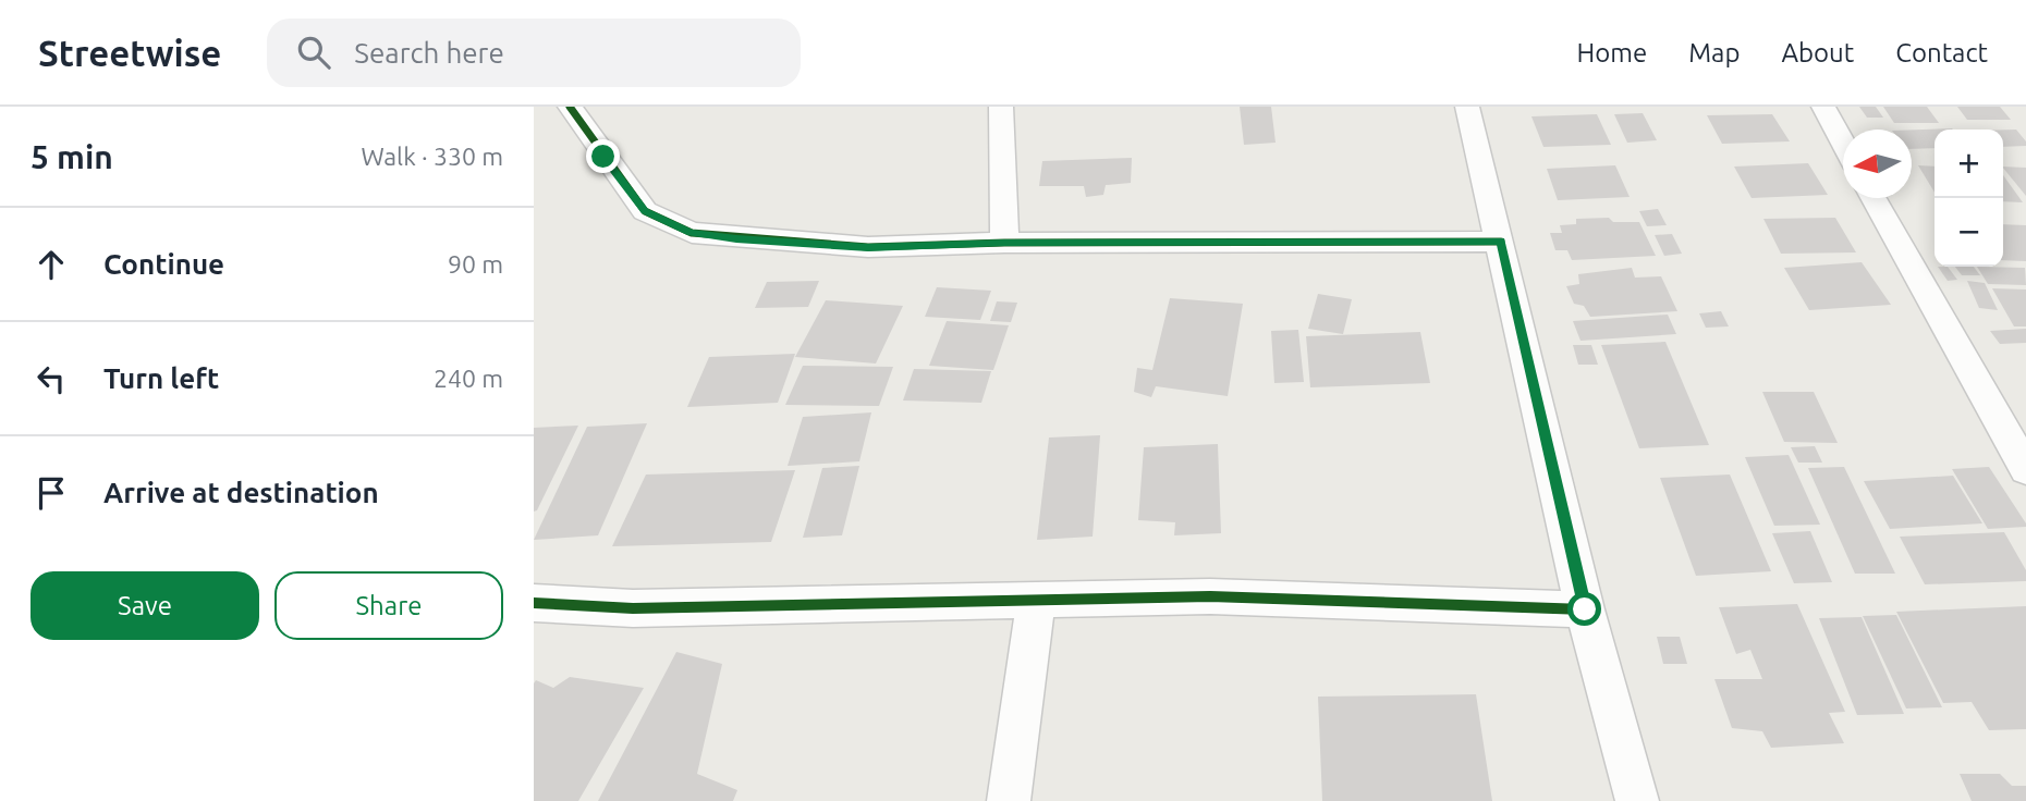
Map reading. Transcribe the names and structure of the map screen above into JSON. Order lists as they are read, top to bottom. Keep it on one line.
{"north":"left","page":{"header":"Streetwise","search":"Search here","nav":["Home","Map","About","Contact"],"heading":["5 min","Walk · 330 m"],"map_buttons":["+","−"],"list":[["Continue","90 m"],["Turn left","240 m"],"Arrive at destination"],"buttons":["Save","Share"]}}
